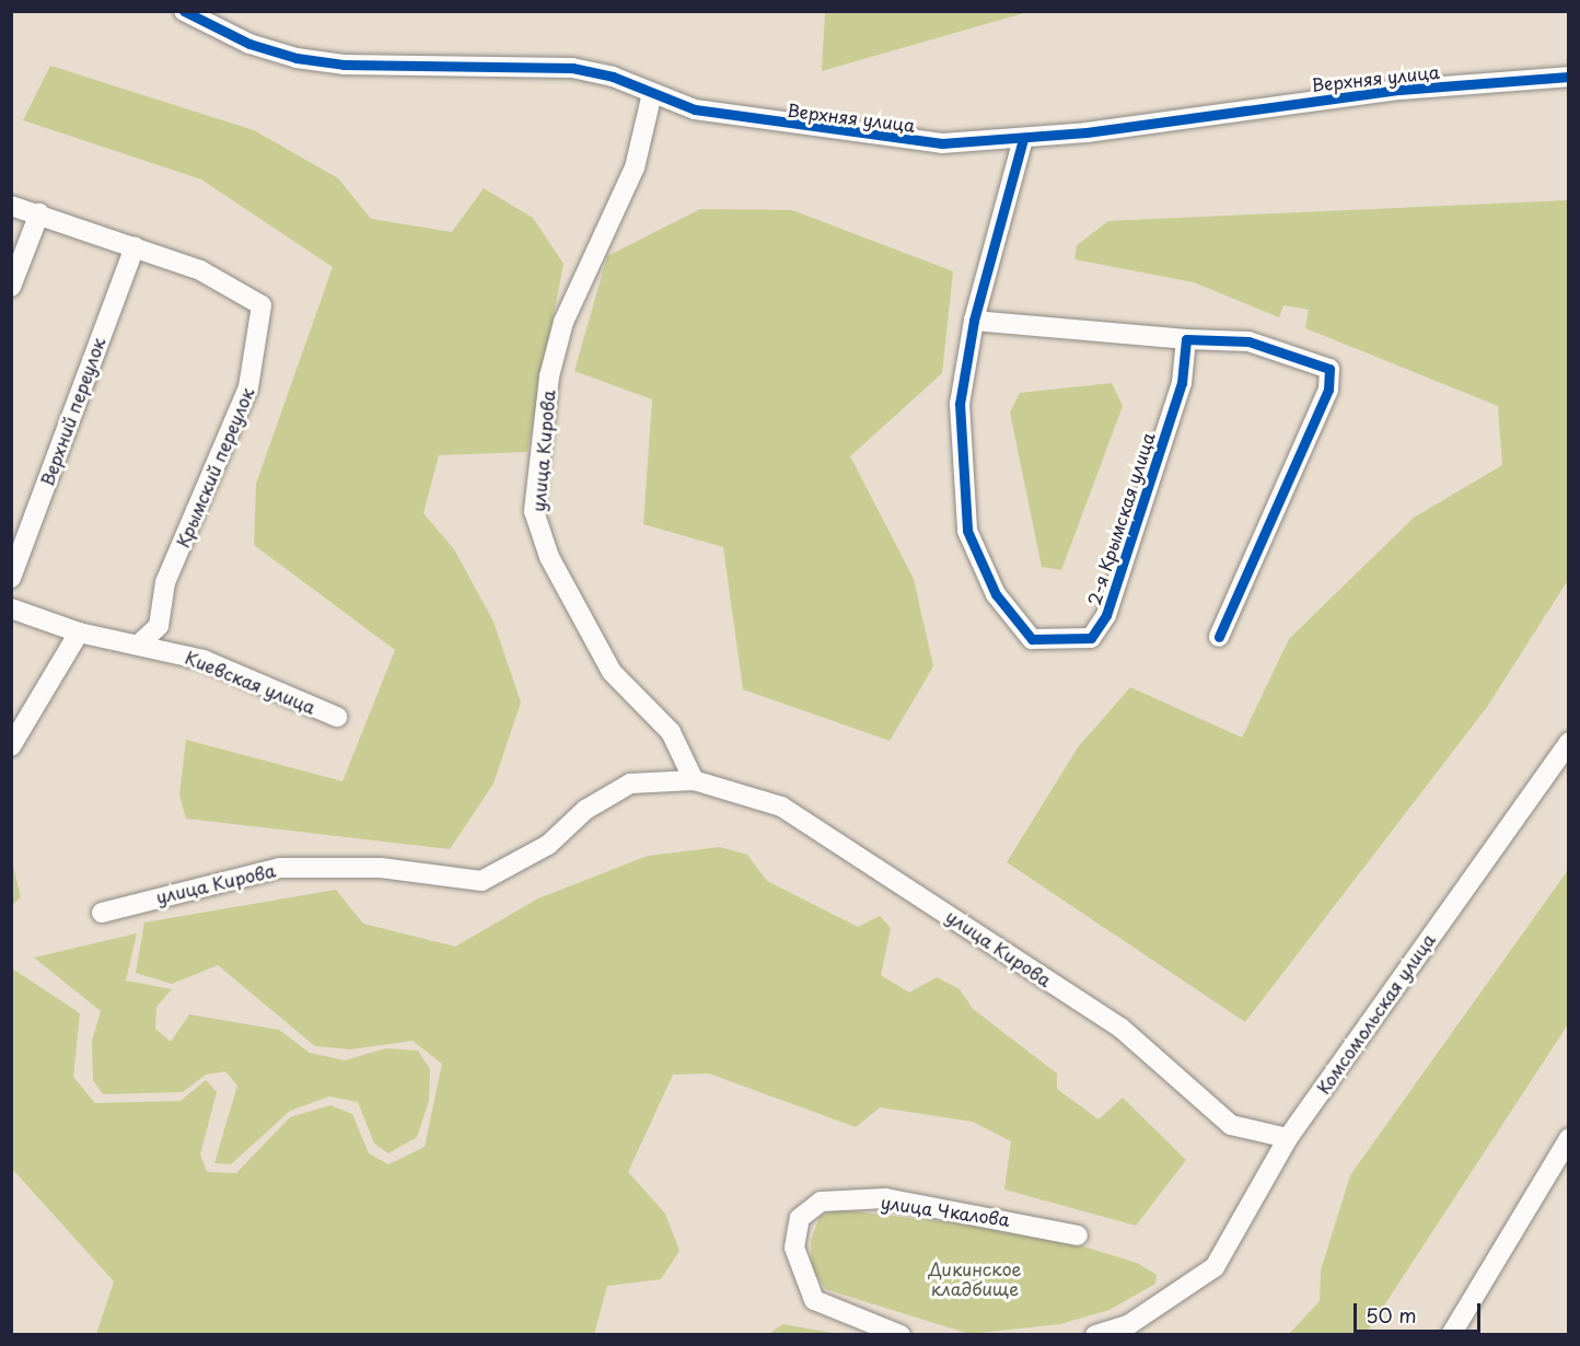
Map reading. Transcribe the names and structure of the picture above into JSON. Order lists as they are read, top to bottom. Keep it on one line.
{"streets":{"street":["Верхняя улица","Верхний переулок","улица Кирова","Крымский переулок","2-я Крымская улица","Киевская улица","Комсомольская улица","улица Чкалова"]},"crossings":[["Верхняя улица","улица Кирова"],["Верхняя улица","2-я Крымская улица"],["Верхний переулок","Крымский переулок"],["улица Кирова","Комсомольская улица"],["Крымский переулок","Киевская улица"]],"parks":["Дикинское кладбище"],"scale_bar":"50 m"}
